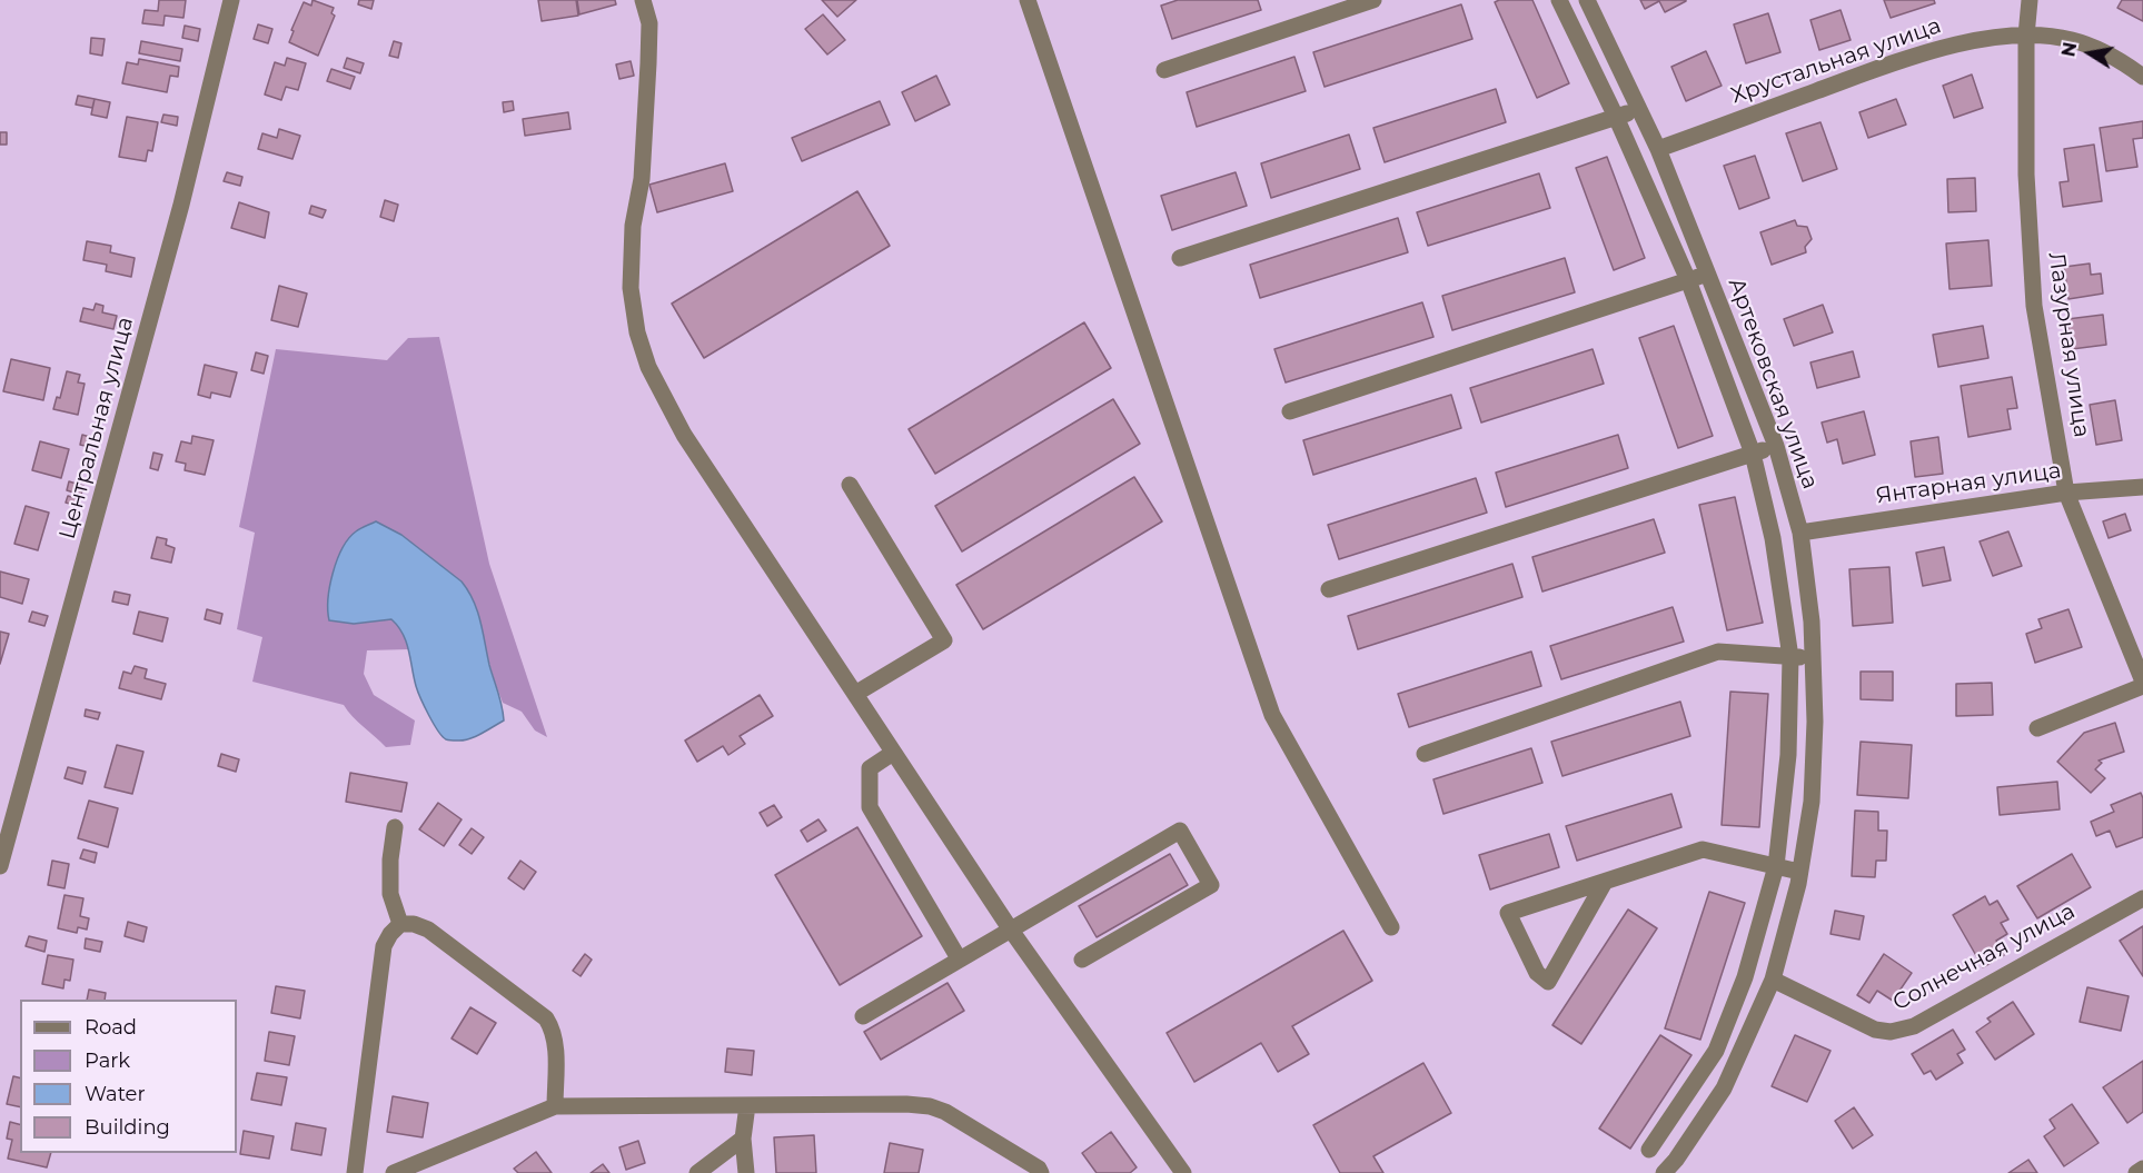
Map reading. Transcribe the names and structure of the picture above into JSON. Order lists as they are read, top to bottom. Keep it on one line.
{"streets":{"street":["Хрустальная улица","Лазурная улица","Артековская улица","Центральная улица","Янтарная улица","Солнечная улица"]},"crossings":[["Хрустальная улица","Лазурная улица"],["Хрустальная улица","Артековская улица"],["Лазурная улица","Янтарная улица"],["Артековская улица","Янтарная улица"],["Артековская улица","Солнечная улица"]],"legend":["Road","Park","Water","Building"],"north":"left"}
